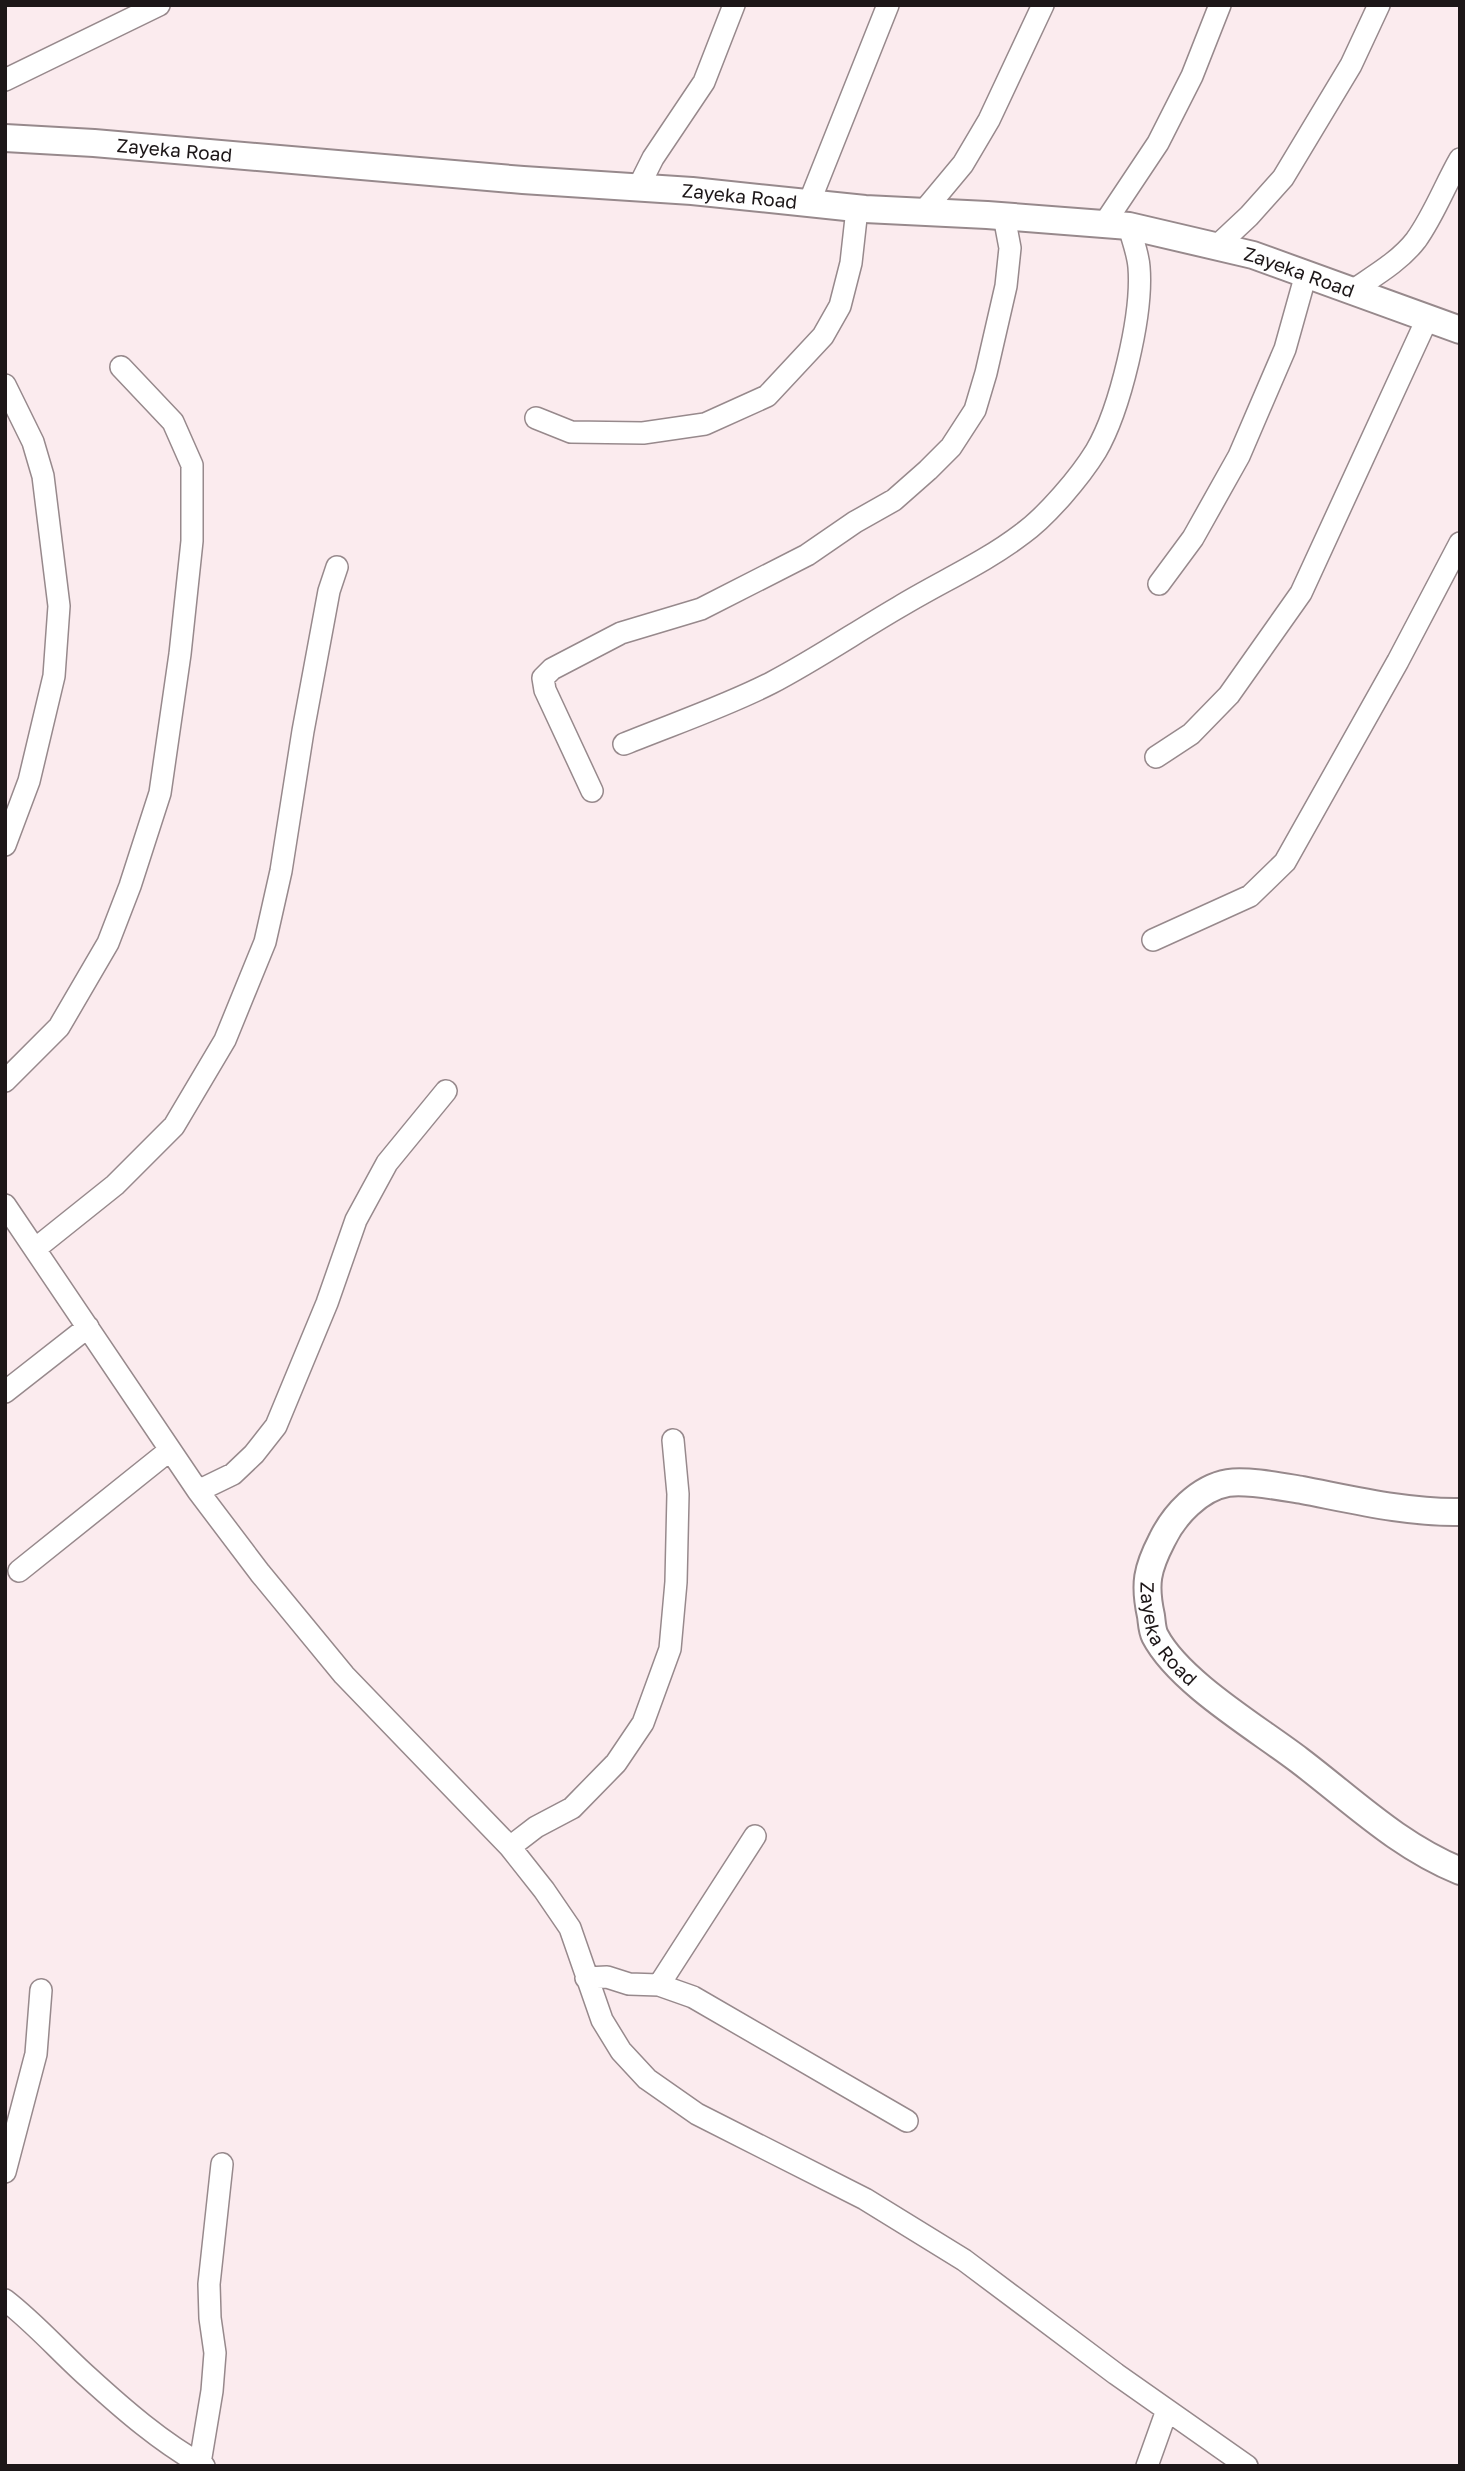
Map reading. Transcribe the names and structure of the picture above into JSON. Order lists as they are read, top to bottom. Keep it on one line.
{"streets":{"street":["Zayeka Road"]}}
